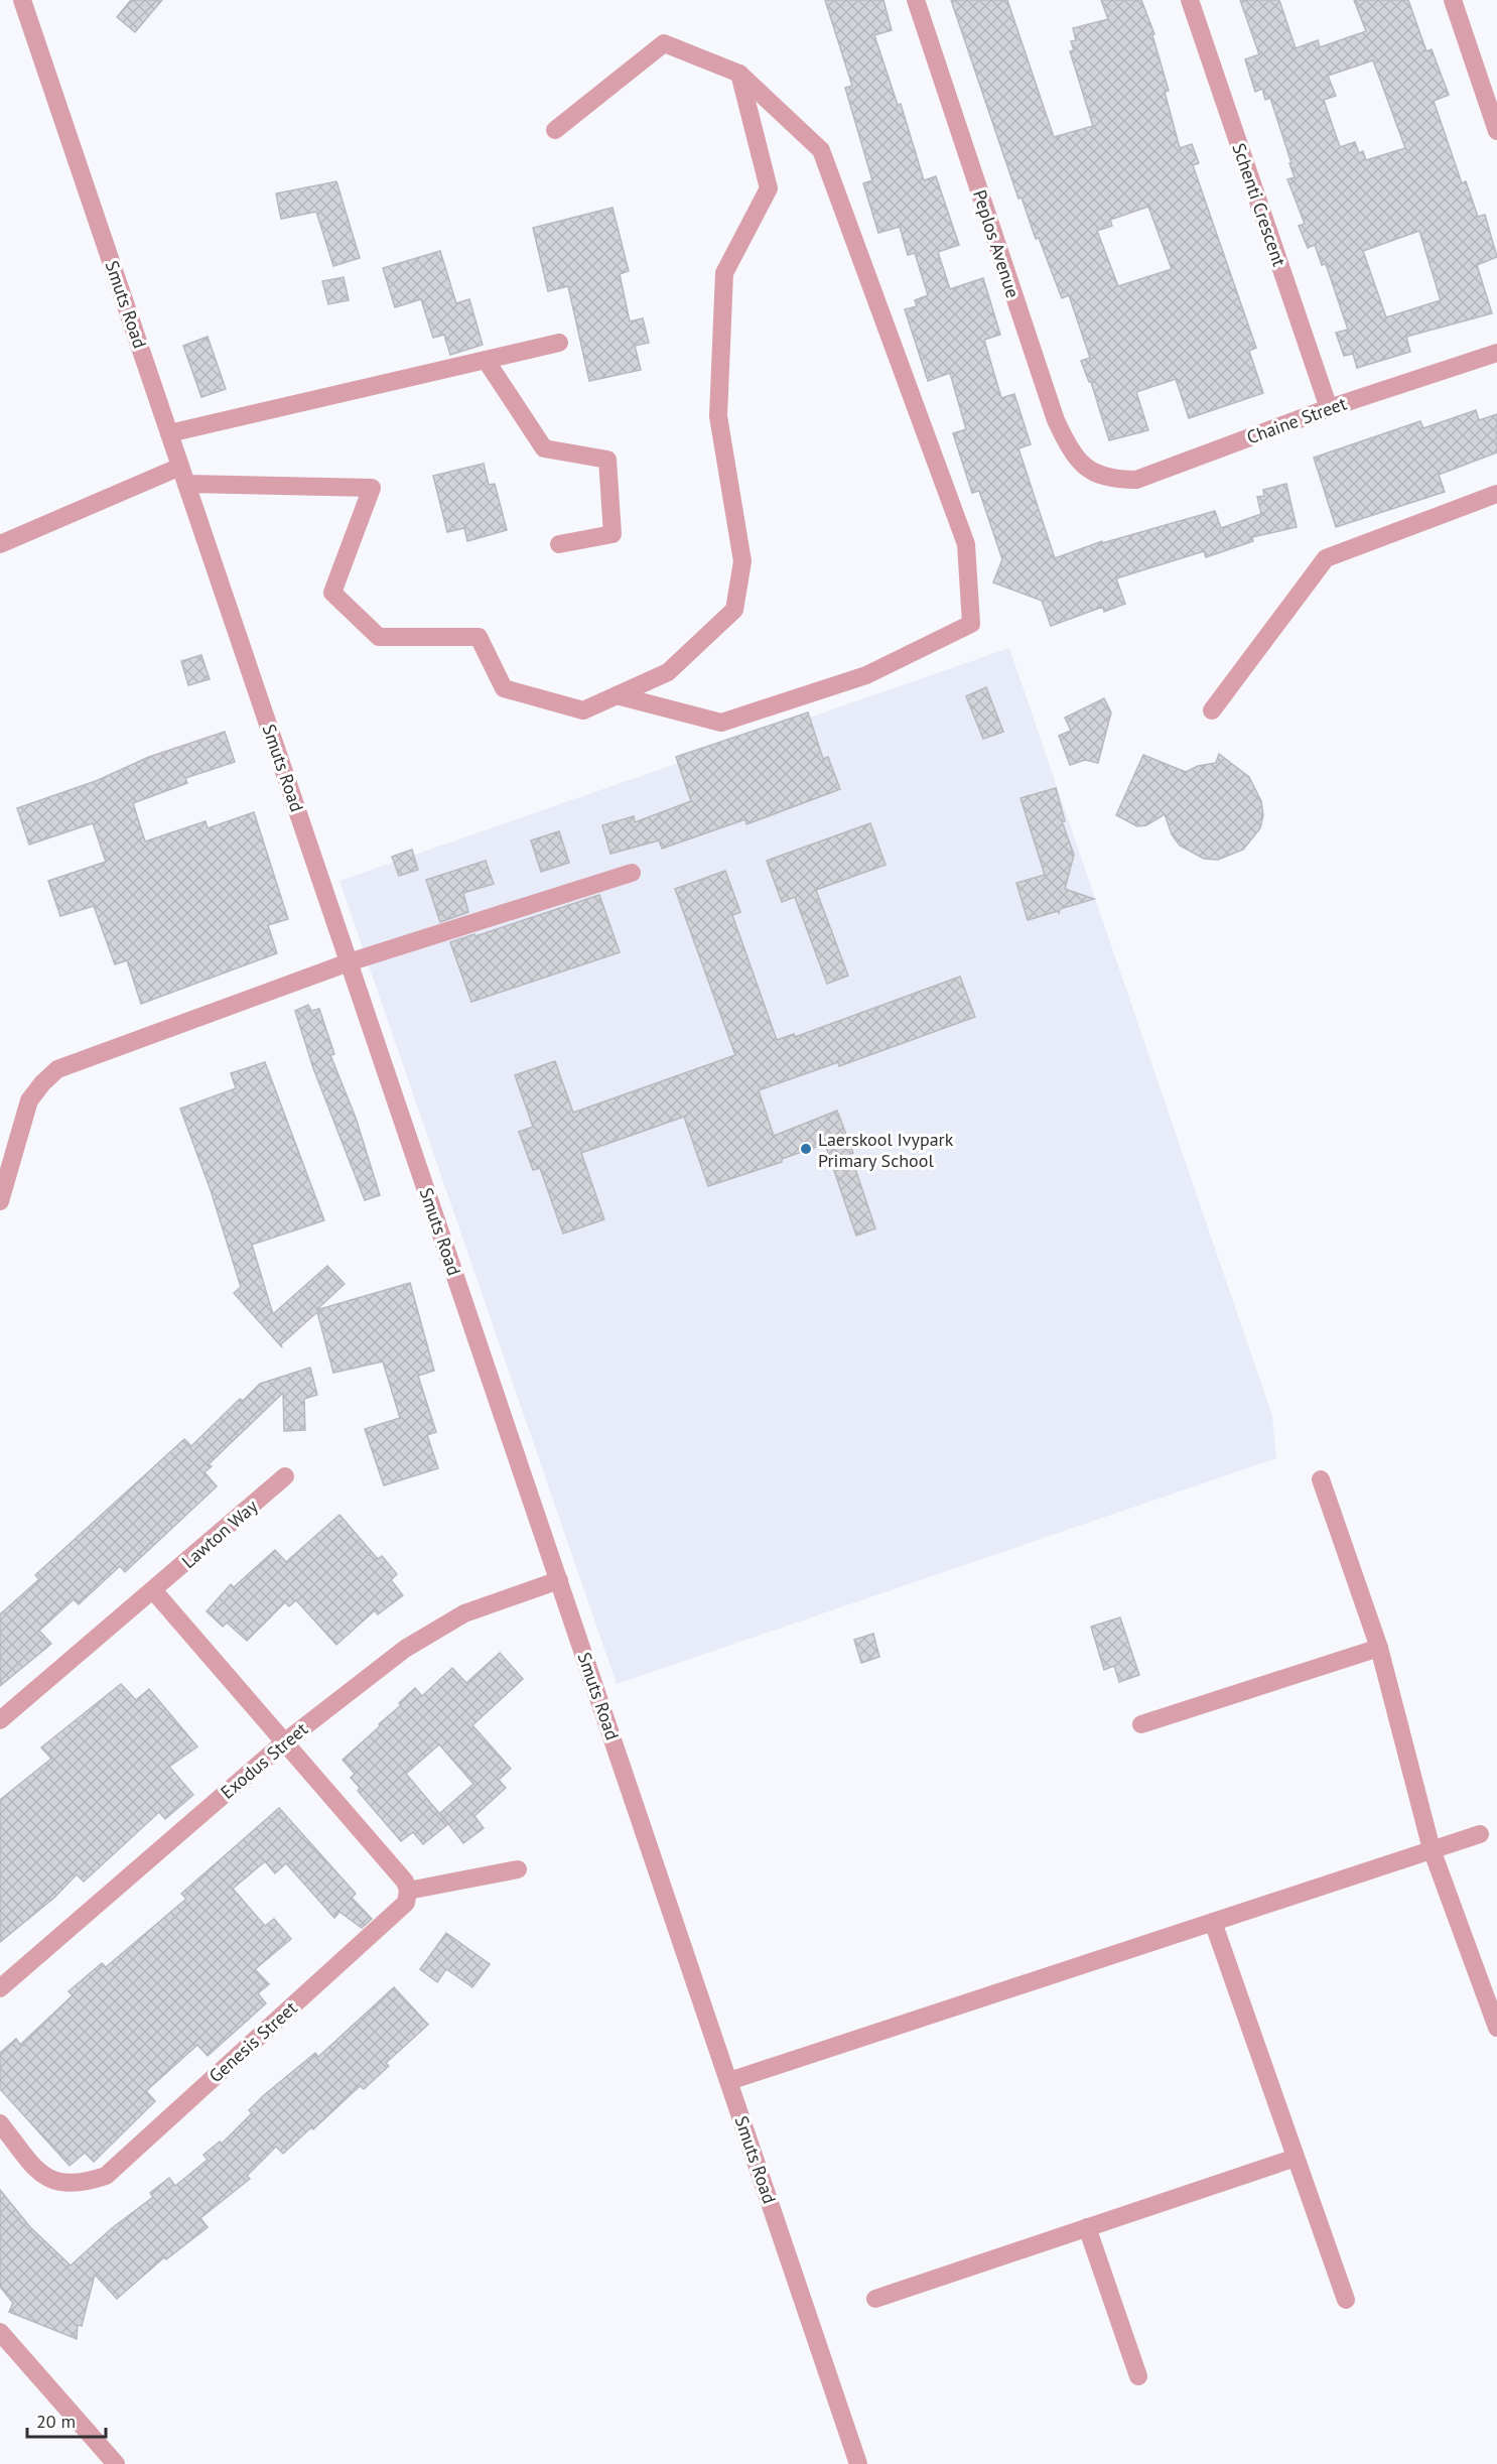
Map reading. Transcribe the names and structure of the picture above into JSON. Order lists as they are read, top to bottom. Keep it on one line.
{"streets":{"street":["Schenti Crescent","Peplos Avenue","Smuts Road","Chaine Street","Lawton Way","Exodus Street","Genesis Street"]},"crossings":[["Schenti Crescent","Chaine Street"],["Peplos Avenue","Chaine Street"],["Smuts Road","Exodus Street"]],"places":["Laerskool Ivypark Primary School"],"scale_bar":"20 m"}
